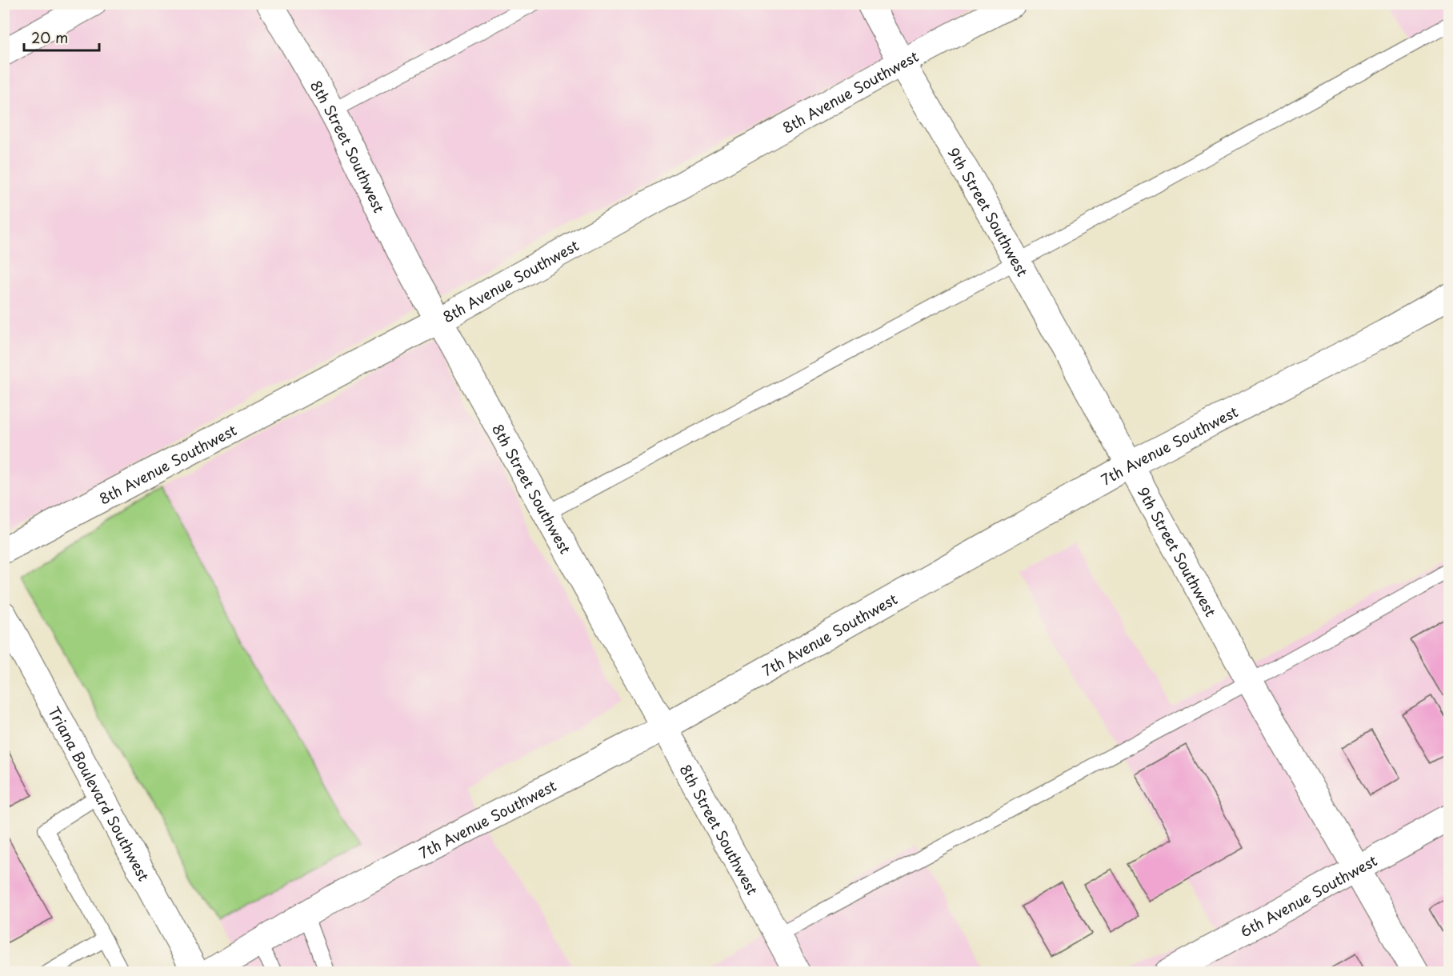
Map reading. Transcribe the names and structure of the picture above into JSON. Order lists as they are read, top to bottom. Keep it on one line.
{"streets":{"street":["8th Avenue Southwest","8th Street Southwest","9th Street Southwest","7th Avenue Southwest","Triana Boulevard Southwest","6th Avenue Southwest"]},"crossings":[["8th Avenue Southwest","8th Street Southwest"],["8th Avenue Southwest","9th Street Southwest"],["8th Street Southwest","7th Avenue Southwest"],["9th Street Southwest","7th Avenue Southwest"],["9th Street Southwest","6th Avenue Southwest"]],"scale_bar":"20 m"}
